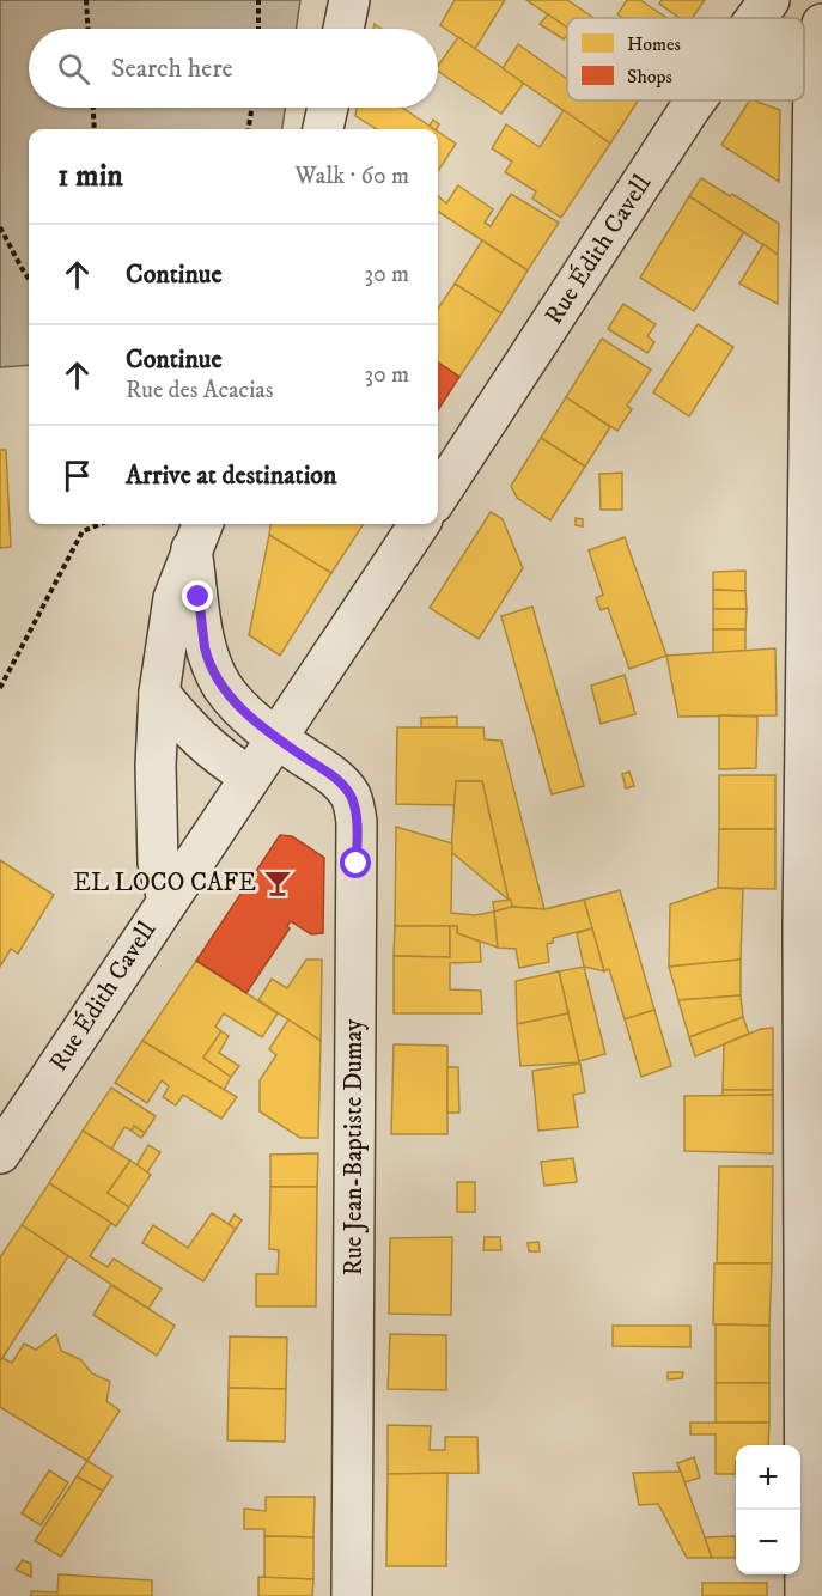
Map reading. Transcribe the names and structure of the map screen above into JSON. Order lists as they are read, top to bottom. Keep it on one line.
{"streets":{"street":["Rue Édith Cavell","Rue Jean-Baptiste Dumay"]},"crossings":[["Rue Édith Cavell","Rue Jean-Baptiste Dumay"]],"places":{"bar":["EL LOCO CAFE"]},"legend":["Homes","Shops"],"page":{"search":"Search here","heading":["1 min","Walk · 60 m"],"list":[["Continue","30 m"],["Continue","Rue des Acacias","30 m"],"Arrive at destination"],"map_buttons":["+","−"]}}
